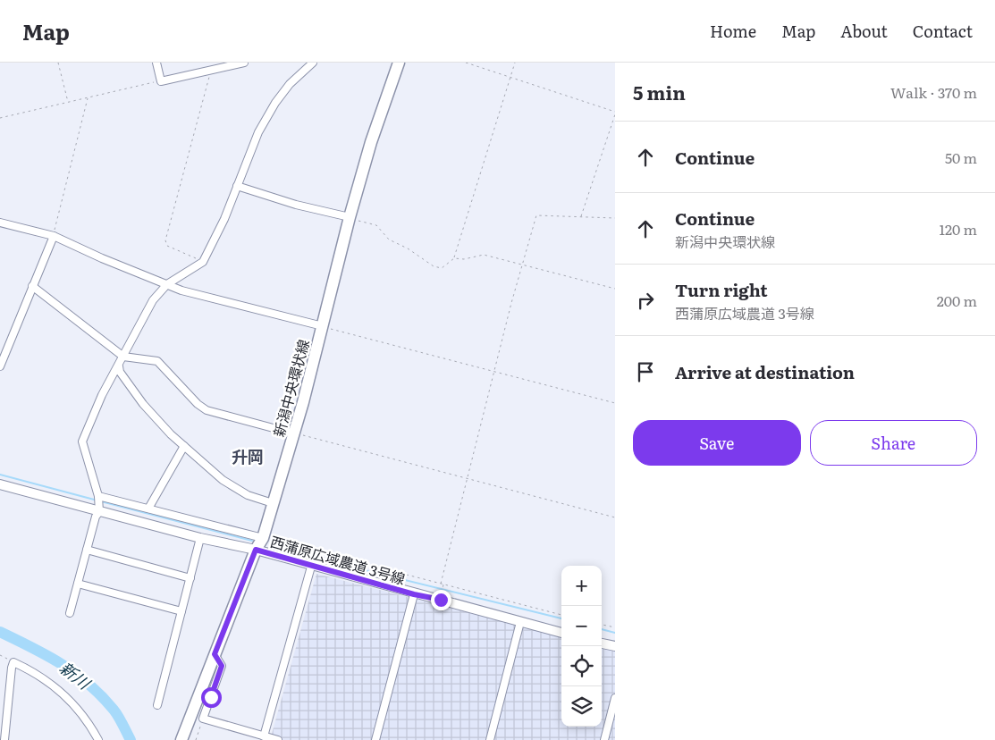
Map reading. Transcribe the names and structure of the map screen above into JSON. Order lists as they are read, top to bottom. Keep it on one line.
{"streets":{"main road":["新潟中央環状線"],"street":["西蒲原広域農道 3号線"]},"crossings":[["新潟中央環状線","西蒲原広域農道 3号線"]],"districts":["升岡"],"water":["新川"],"page":{"header":"Map","nav":["Home","Map","About","Contact"],"heading":["5 min","Walk · 370 m"],"list":[["Continue","50 m"],["Continue","新潟中央環状線","120 m"],["Turn right","西蒲原広域農道 3号線","200 m"],"Arrive at destination"],"buttons":["Save","Share"],"map_buttons":["+","−"]}}
